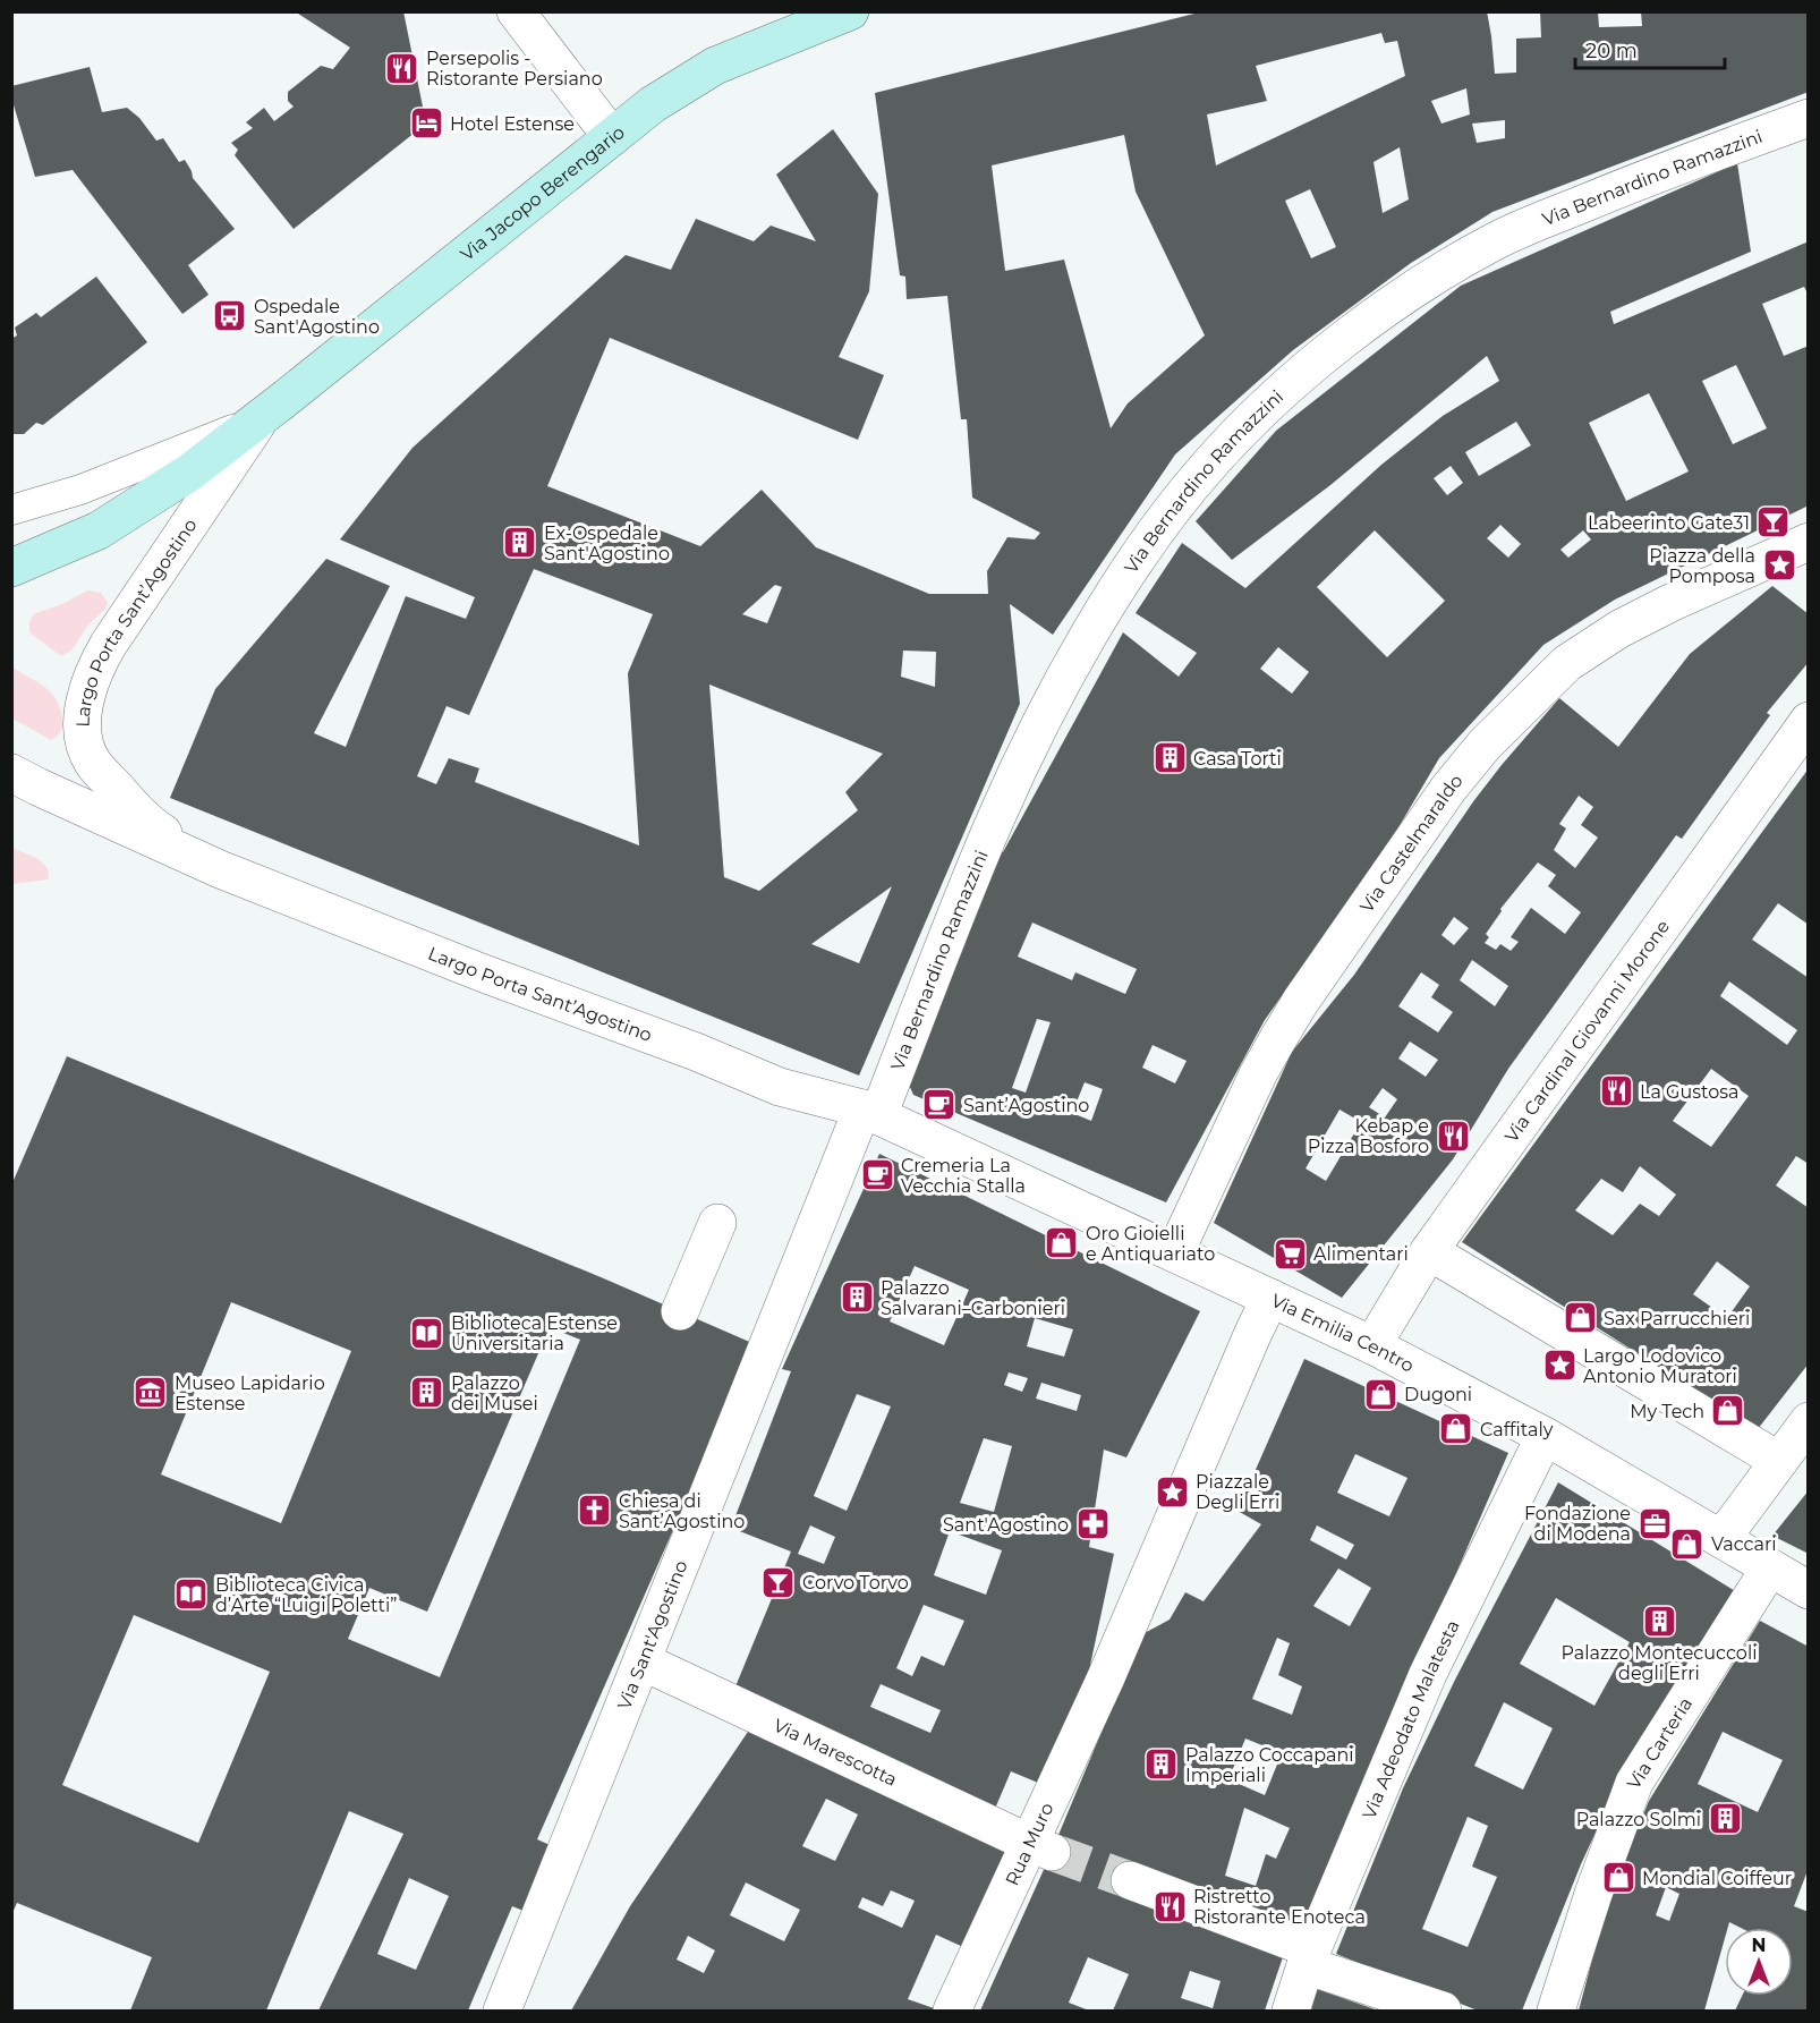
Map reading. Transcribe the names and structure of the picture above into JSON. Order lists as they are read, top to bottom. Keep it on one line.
{"streets":{"street":["Via Bernardino Ramazzini","Via Jacopo Berengario","Largo Porta Sant’Agostino","Via Castelmaraldo","Via Cardinal Giovanni Morone","Via Emilia Centro","Via Sant'Agostino","Via Adeodato Malatesta","Via Carteria","Via Marescotta","Rua Muro"]},"crossings":[["Via Bernardino Ramazzini","Largo Porta Sant’Agostino"],["Via Bernardino Ramazzini","Via Emilia Centro"],["Via Bernardino Ramazzini","Via Sant'Agostino"],["Via Jacopo Berengario","Largo Porta Sant’Agostino"],["Largo Porta Sant’Agostino","Via Emilia Centro"],["Largo Porta Sant’Agostino","Via Sant'Agostino"],["Via Castelmaraldo","Via Emilia Centro"],["Via Cardinal Giovanni Morone","Via Emilia Centro"],["Via Emilia Centro","Via Sant'Agostino"],["Via Emilia Centro","Via Adeodato Malatesta"],["Via Emilia Centro","Via Carteria"],["Via Emilia Centro","Rua Muro"],["Via Sant'Agostino","Via Marescotta"],["Via Marescotta","Rua Muro"]],"places":{"restaurant":["Persepolis - Ristorante Persiano","La Gustosa","Kebap e Pizza Bosforo","Ristretto Ristorante Enoteca"],"hotel":["Hotel Estense"],"bus stop":["Ospedale Sant'Agostino"],"bar":["Labeerinto Gate31","Corvo Torvo"],"building":["Ex-Ospedale Sant'Agostino","Casa Torti","Palazzo Salvarani–Carbonieri","Palazzo dei Musei","Palazzo Montecuccoli degli Erri","Palazzo Coccapani Imperiali","Palazzo Solmi"],"place":["Piazza della Pomposa","Largo Lodovico Antonio Muratori","Piazzale Degli Erri"],"cafe":["Sant’Agostino","Cremeria La Vecchia Stalla"],"shop":["Oro Gioielli e Antiquariato","Sax Parrucchieri","Dugoni","My Tech","Caffitaly","Vaccari","Mondial Coiffeur"],"supermarket":["Alimentari"],"library":["Biblioteca Estense Universitaria","Biblioteca Civica d’Arte “Luigi Poletti”"],"museum":["Museo Lapidario Estense"],"church":["Chiesa di Sant’Agostino"],"office":["Fondazione di Modena"],"pharmacy":["Sant'Agostino"]},"scale_bar":"20 m","north":"top"}
